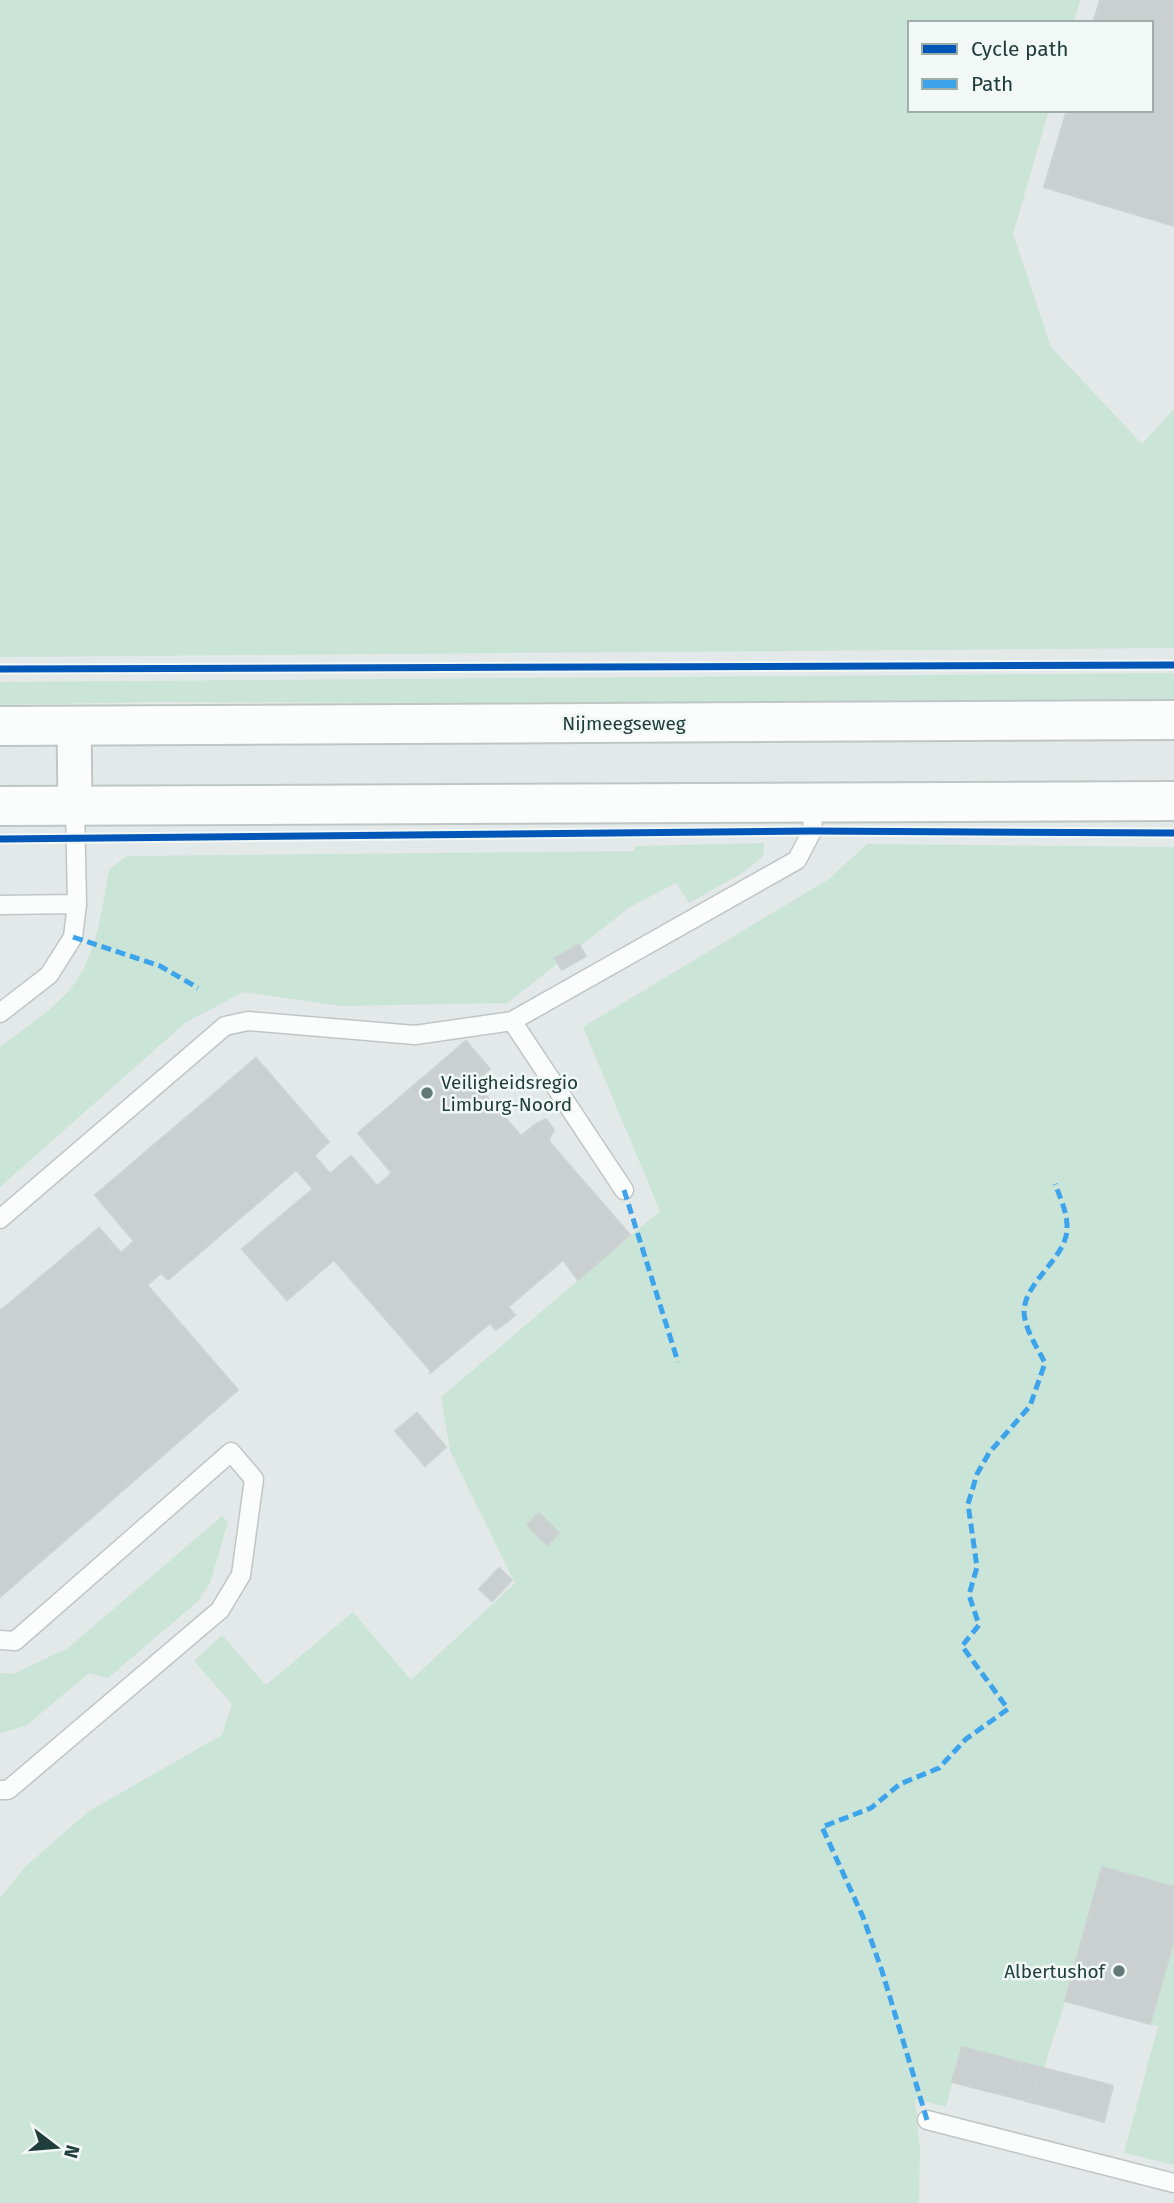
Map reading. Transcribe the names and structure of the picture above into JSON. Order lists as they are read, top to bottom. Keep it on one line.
{"streets":{"main road":["Nijmeegseweg"]},"places":["Veiligheidsregio Limburg-Noord","Albertushof"],"legend":["Cycle path","Path"],"north":"right"}
